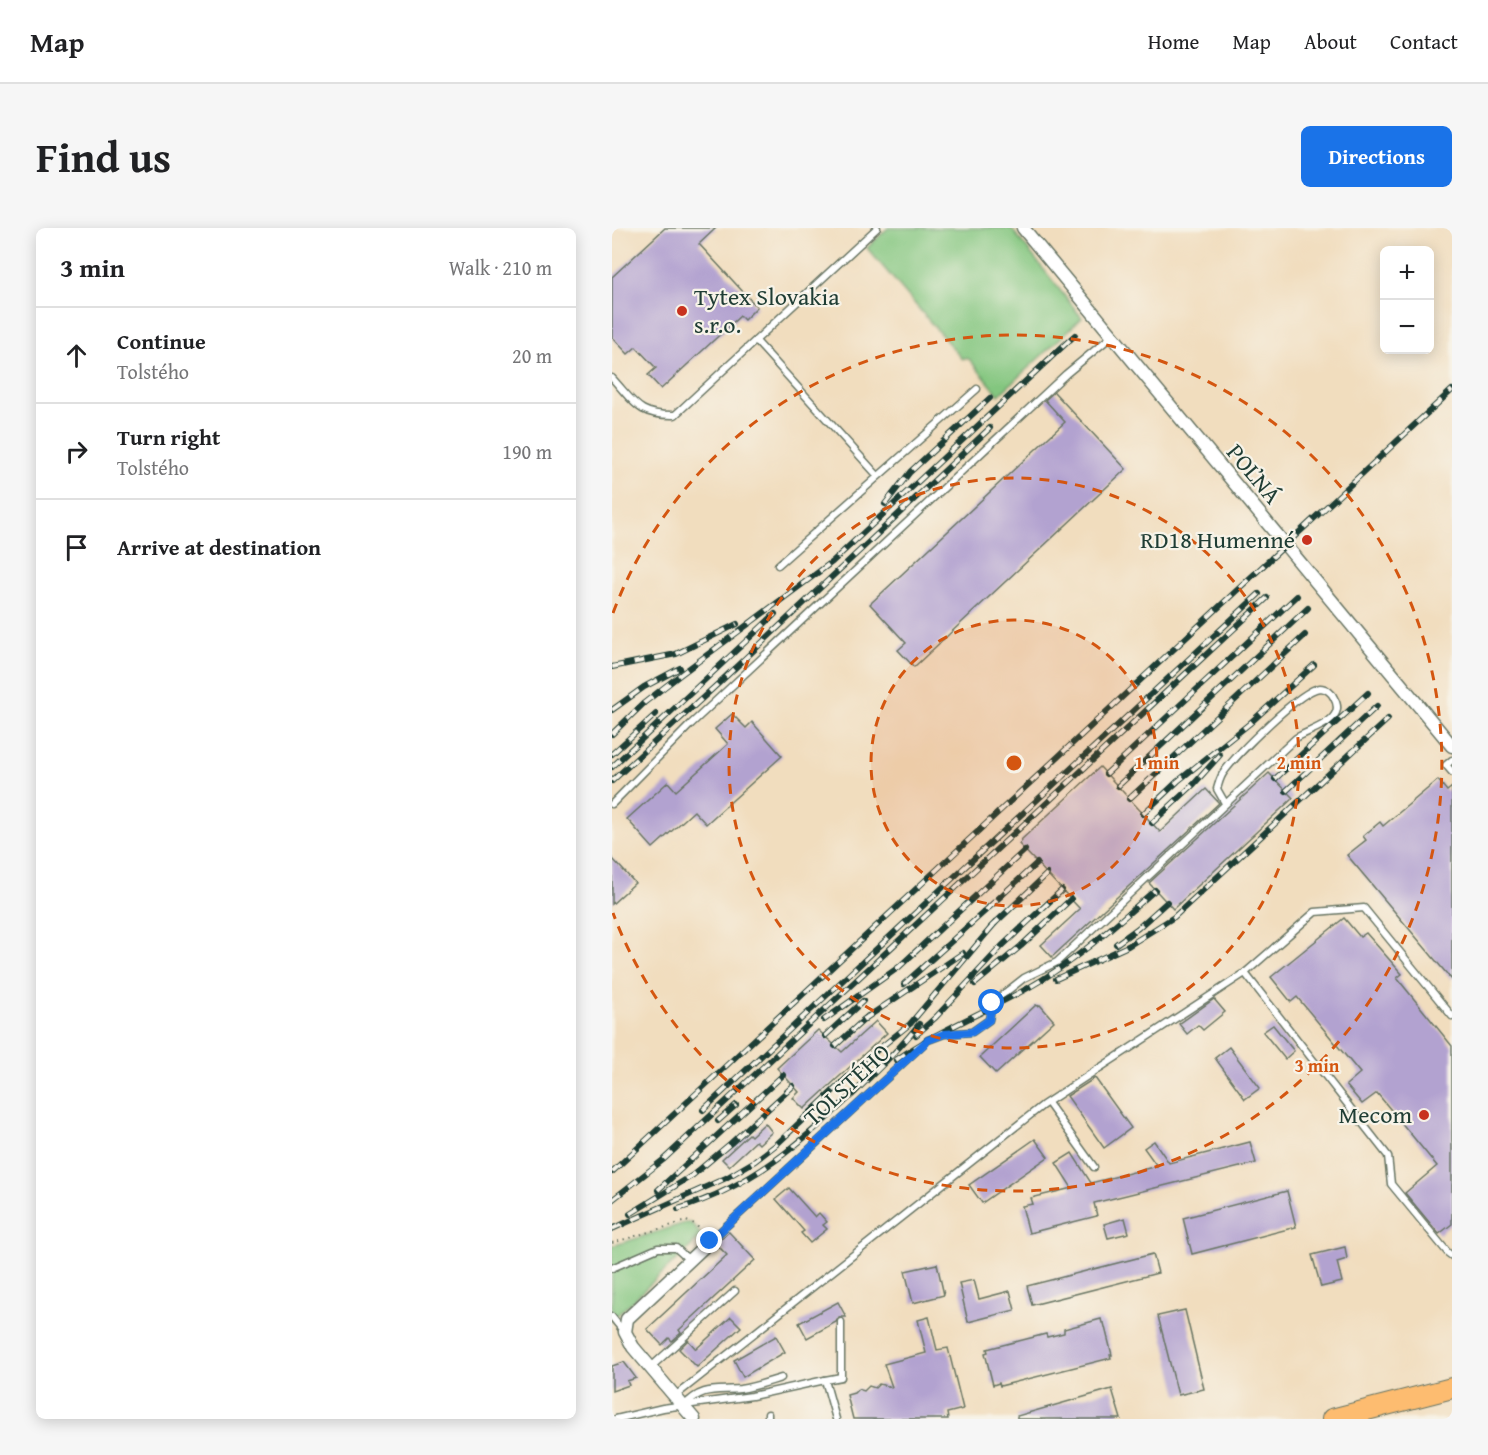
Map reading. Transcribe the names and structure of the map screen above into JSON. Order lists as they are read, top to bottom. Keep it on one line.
{"streets":{"street":["POĽNÁ","TOLSTÉHO"]},"places":["Tytex Slovakia s.r.o.","RD18 Humenné","Mecom"],"page":{"header":"Map","nav":["Home","Map","About","Contact"],"title":"Find us","buttons":"Directions","heading":["3 min","Walk · 210 m"],"map_buttons":["+","−"],"list":[["Continue","Tolstého","20 m"],["Turn right","Tolstého","190 m"],"Arrive at destination"]},"rings":["1 min","2 min","3 min"]}
